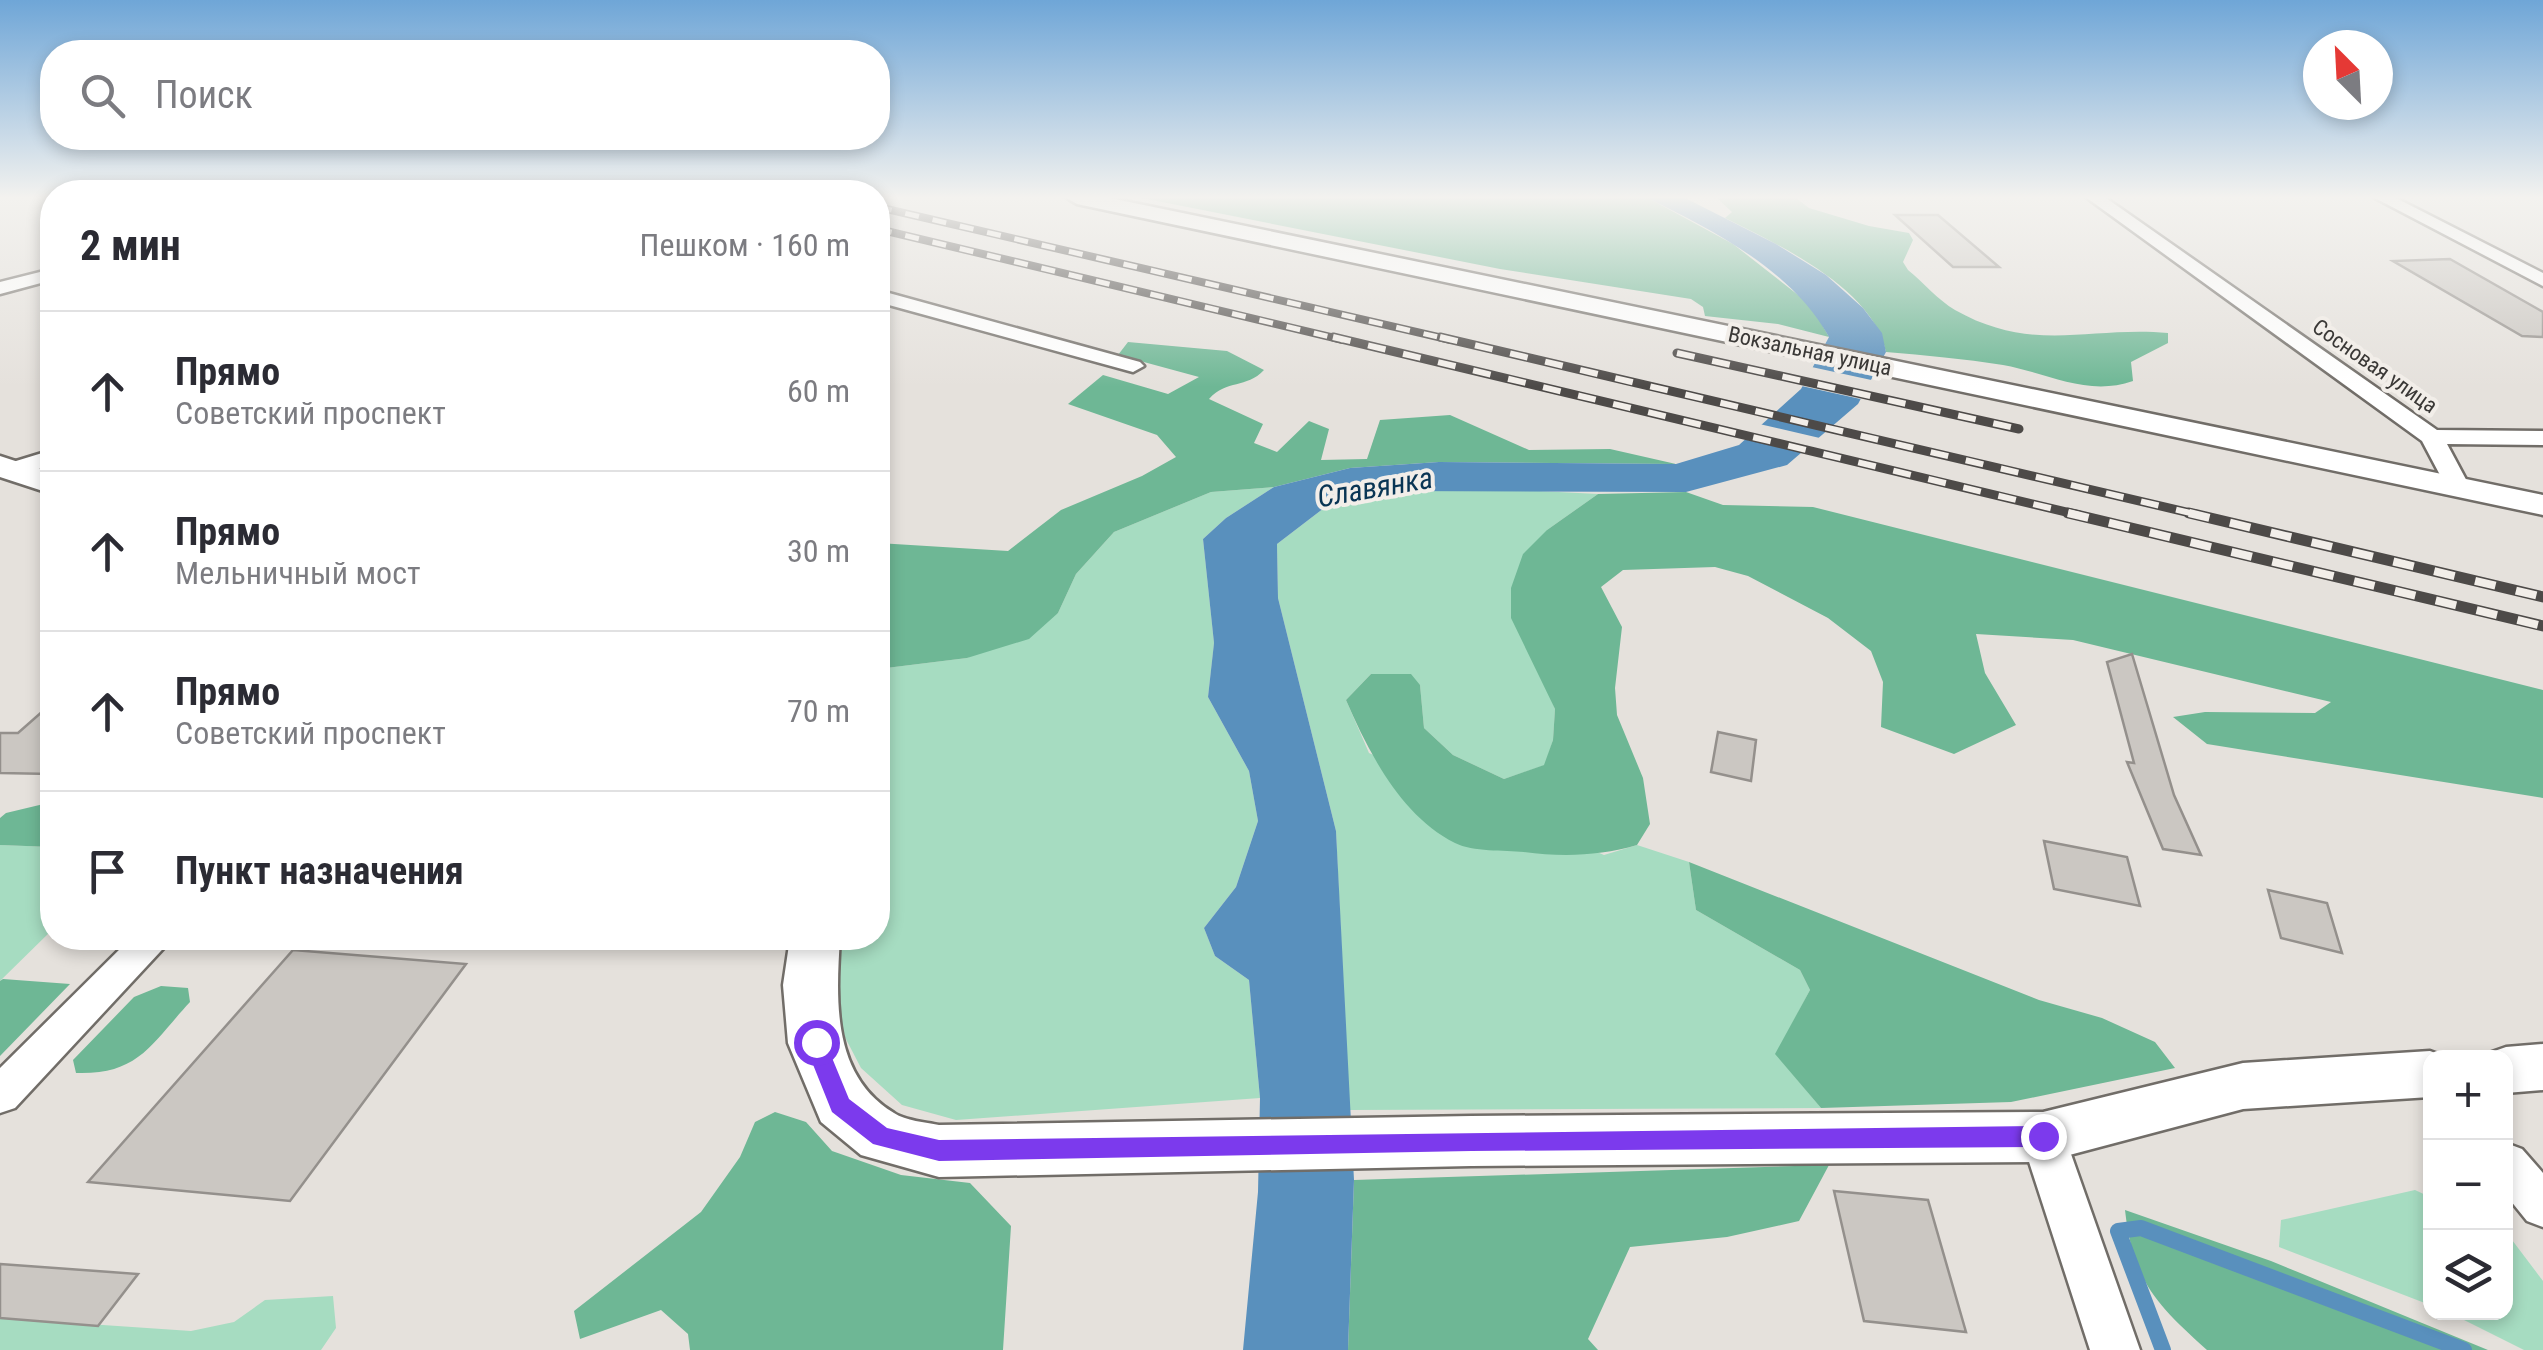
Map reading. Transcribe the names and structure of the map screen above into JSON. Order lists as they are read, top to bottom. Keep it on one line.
{"streets":{"street":["Вокзальная улица","Сосновая улица"]},"crossings":[["Вокзальная улица","Сосновая улица"]],"water":["Славянка"],"north":"top left","page":{"search":"Поиск","heading":["2 мин","Пешком · 160 m"],"list":[["Прямо","Советский проспект","60 m"],["Прямо","Мельничный мост","30 m"],["Прямо","Советский проспект","70 m"],"Пункт назначения"],"map_buttons":["+","−"]}}
